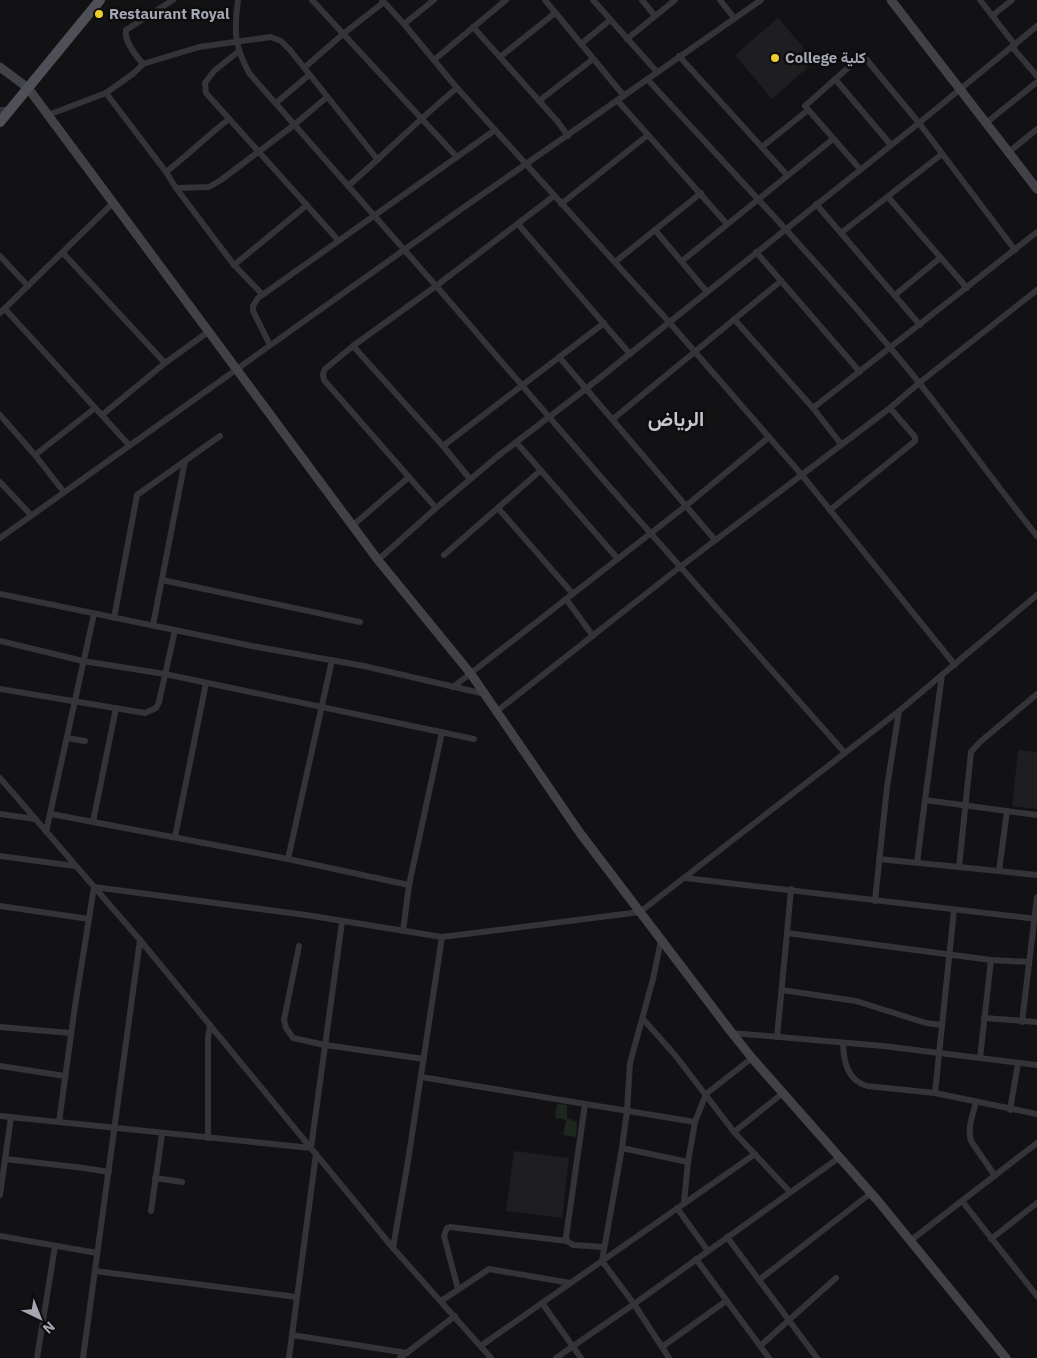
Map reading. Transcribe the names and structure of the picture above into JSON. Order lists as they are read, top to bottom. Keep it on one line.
{"districts":["الرياض"],"places":["Restaurant Royal","College كلية"],"north":"bottom right"}
